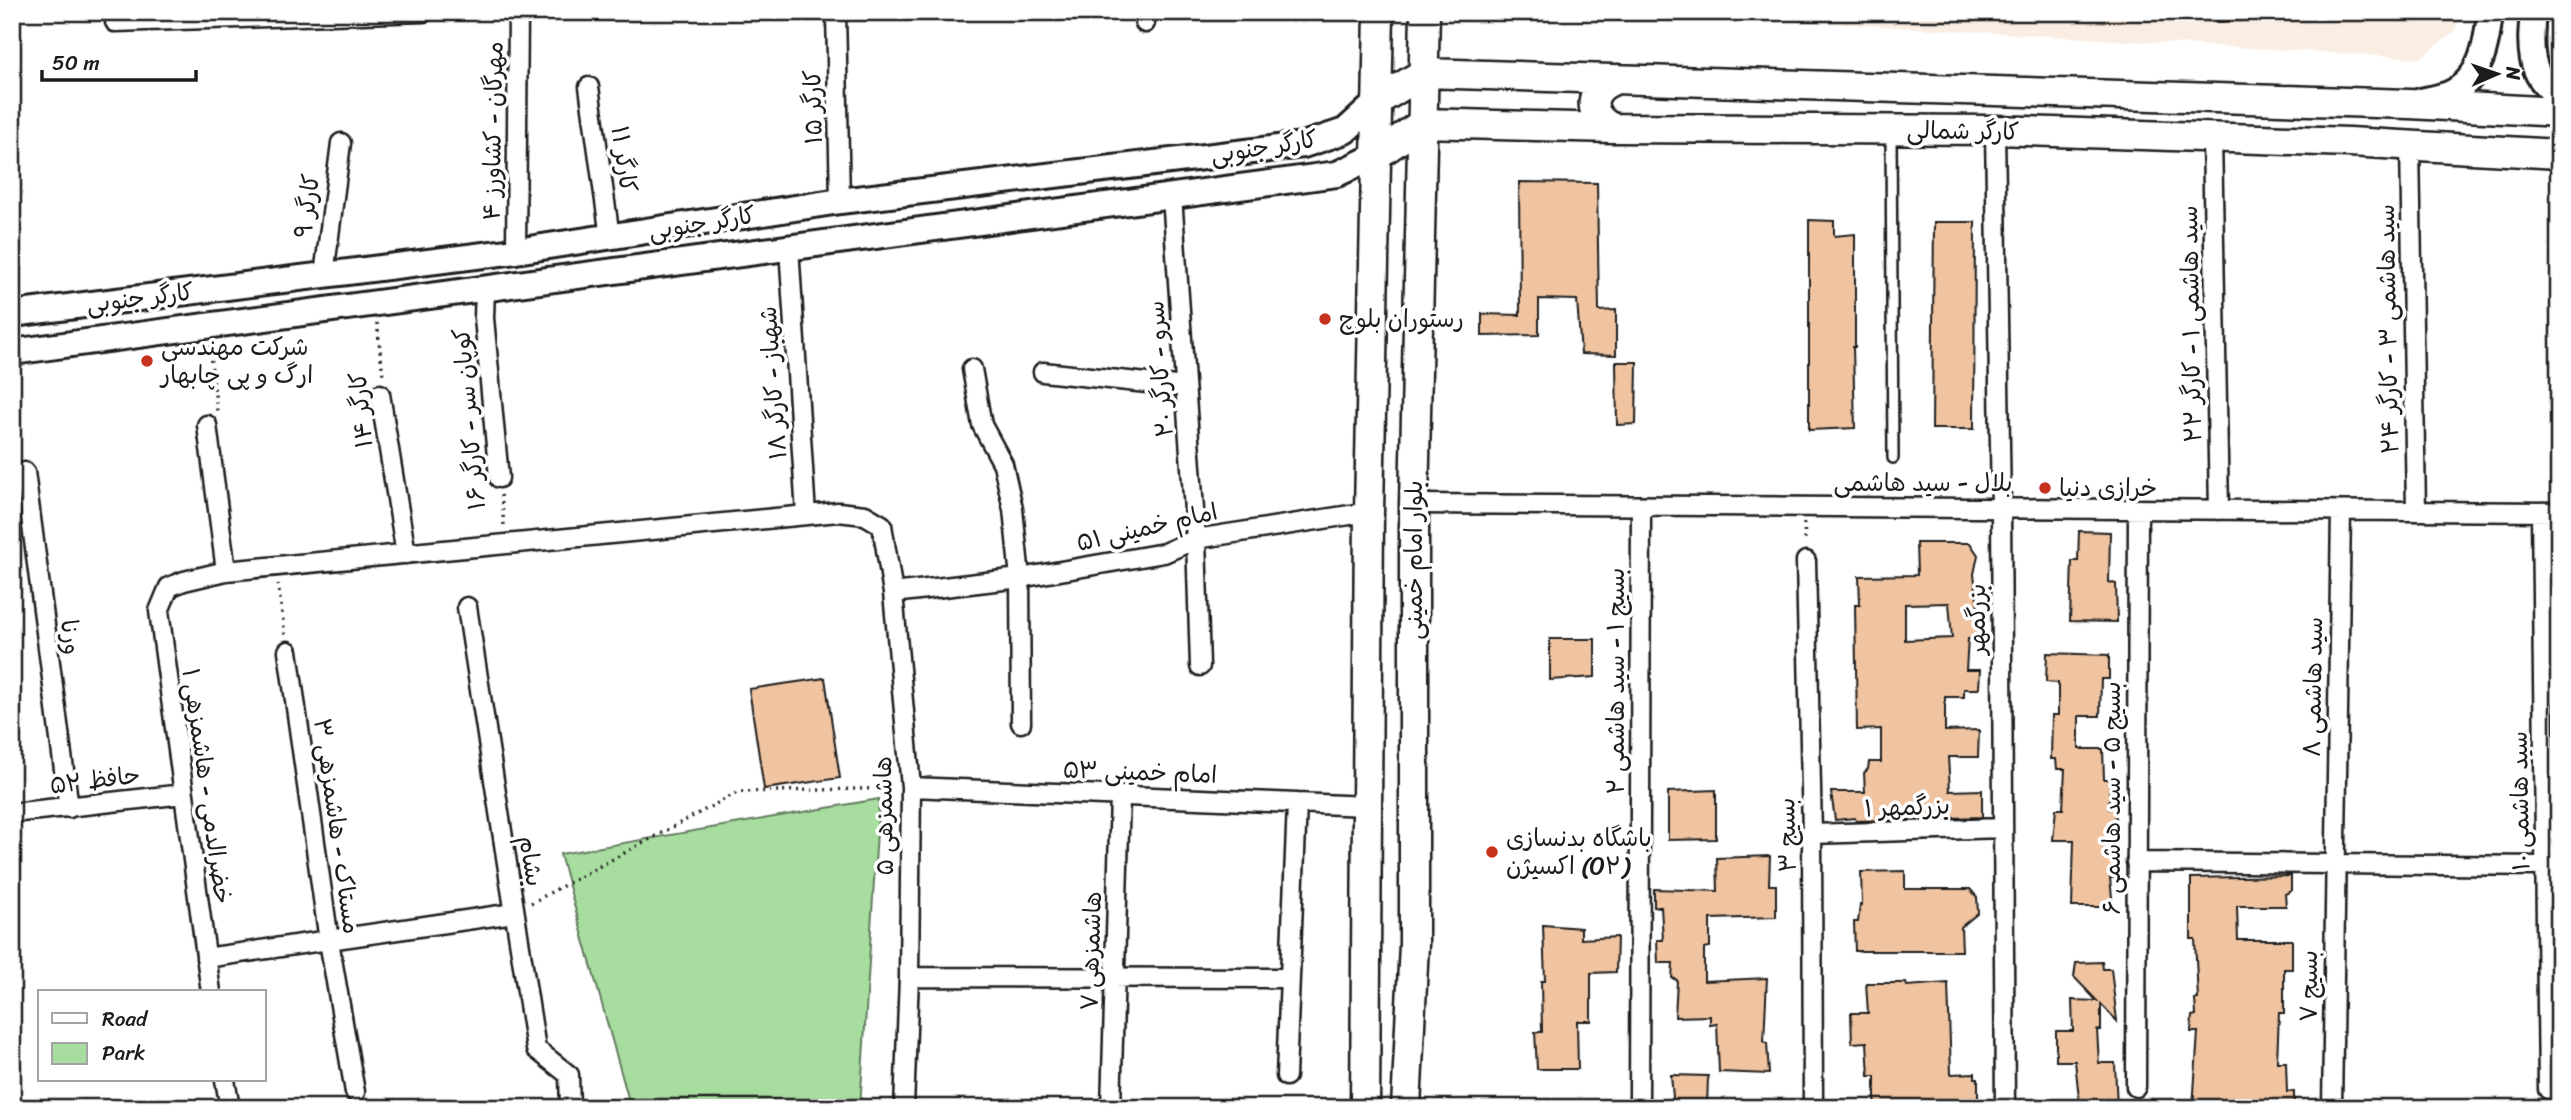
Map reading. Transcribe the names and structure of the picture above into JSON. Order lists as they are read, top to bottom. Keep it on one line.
{"streets":{"main road":["کارگر شمالی","کارگر جنوبی","بلوار امام خمینی"],"street":["کارگر ۱۵","مهرگان - کشاورز ۴","کارگر ۱۱","کارگر ۹","سید هاشمی ۱ - کارگر ۲۲","سید هاشمی ۳ - کارگر ۲۴","سرو - کارگر ۲۰","شهباز - کارگر ۱۸","کارگر ۱۴","کوپان سر - کارگر ۱۶","بلال - سید هاشمی","امام خمینی ۵۱","بزرگمهر","ورنا","بسیج ۱ - سید هاشمی ۲","سید هاشمی ۸","امام خمینی ۵۳","حافظ ۵۲","خضرالدمی - هاشمزهی ۱","بسیج ۵ - سید هاشمی ۶","سید هاشمی ۱۰","بزرگمهر ۱","هاشمزهی ۵","مستاک - هاشمزهی ۳","بسیج ۳","بشام","هاشمزهی ۷","بسیج ۷"]},"crossings":[["کارگر ۱۵","کارگر جنوبی"],["مهرگان - کشاورز ۴","کارگر جنوبی"],["کارگر شمالی","سید هاشمی ۱ - کارگر ۲۲"],["کارگر شمالی","سید هاشمی ۳ - کارگر ۲۴"],["کارگر شمالی","بلوار امام خمینی"],["کارگر شمالی","بزرگمهر"],["کارگر جنوبی","کارگر ۱۱"],["کارگر جنوبی","کارگر ۹"],["کارگر جنوبی","سرو - کارگر ۲۰"],["کارگر جنوبی","شهباز - کارگر ۱۸"],["کارگر جنوبی","کارگر ۱۴"],["کارگر جنوبی","کوپان سر - کارگر ۱۶"],["کارگر جنوبی","بلوار امام خمینی"],["سید هاشمی ۱ - کارگر ۲۲","بلال - سید هاشمی"],["سید هاشمی ۳ - کارگر ۲۴","بلال - سید هاشمی"],["سرو - کارگر ۲۰","امام خمینی ۵۱"],["شهباز - کارگر ۱۸","هاشمزهی ۵"],["بلال - سید هاشمی","بلوار امام خمینی"],["بلال - سید هاشمی","بزرگمهر"],["بلال - سید هاشمی","بسیج ۱ - سید هاشمی ۲"],["بلال - سید هاشمی","سید هاشمی ۸"],["بلال - سید هاشمی","بسیج ۵ - سید هاشمی ۶"],["بلال - سید هاشمی","سید هاشمی ۱۰"],["امام خمینی ۵۱","بلوار امام خمینی"],["امام خمینی ۵۱","هاشمزهی ۵"],["بلوار امام خمینی","امام خمینی ۵۳"],["بزرگمهر","بزرگمهر ۱"],["ورنا","حافظ ۵۲"],["سید هاشمی ۸","بسیج ۷"],["امام خمینی ۵۳","هاشمزهی ۵"],["امام خمینی ۵۳","هاشمزهی ۷"],["حافظ ۵۲","خضرالدمی - هاشمزهی ۱"],["بزرگمهر ۱","بسیج ۳"]],"places":["رستوران بلوچ","شرکت مهندسی ارگ و پی چابهار","خرازی دنیا","باشگاه بدنسازی اکسیژن (O۲)"],"legend":["Road","Park"],"scale_bar":"50 m","north":"right"}
